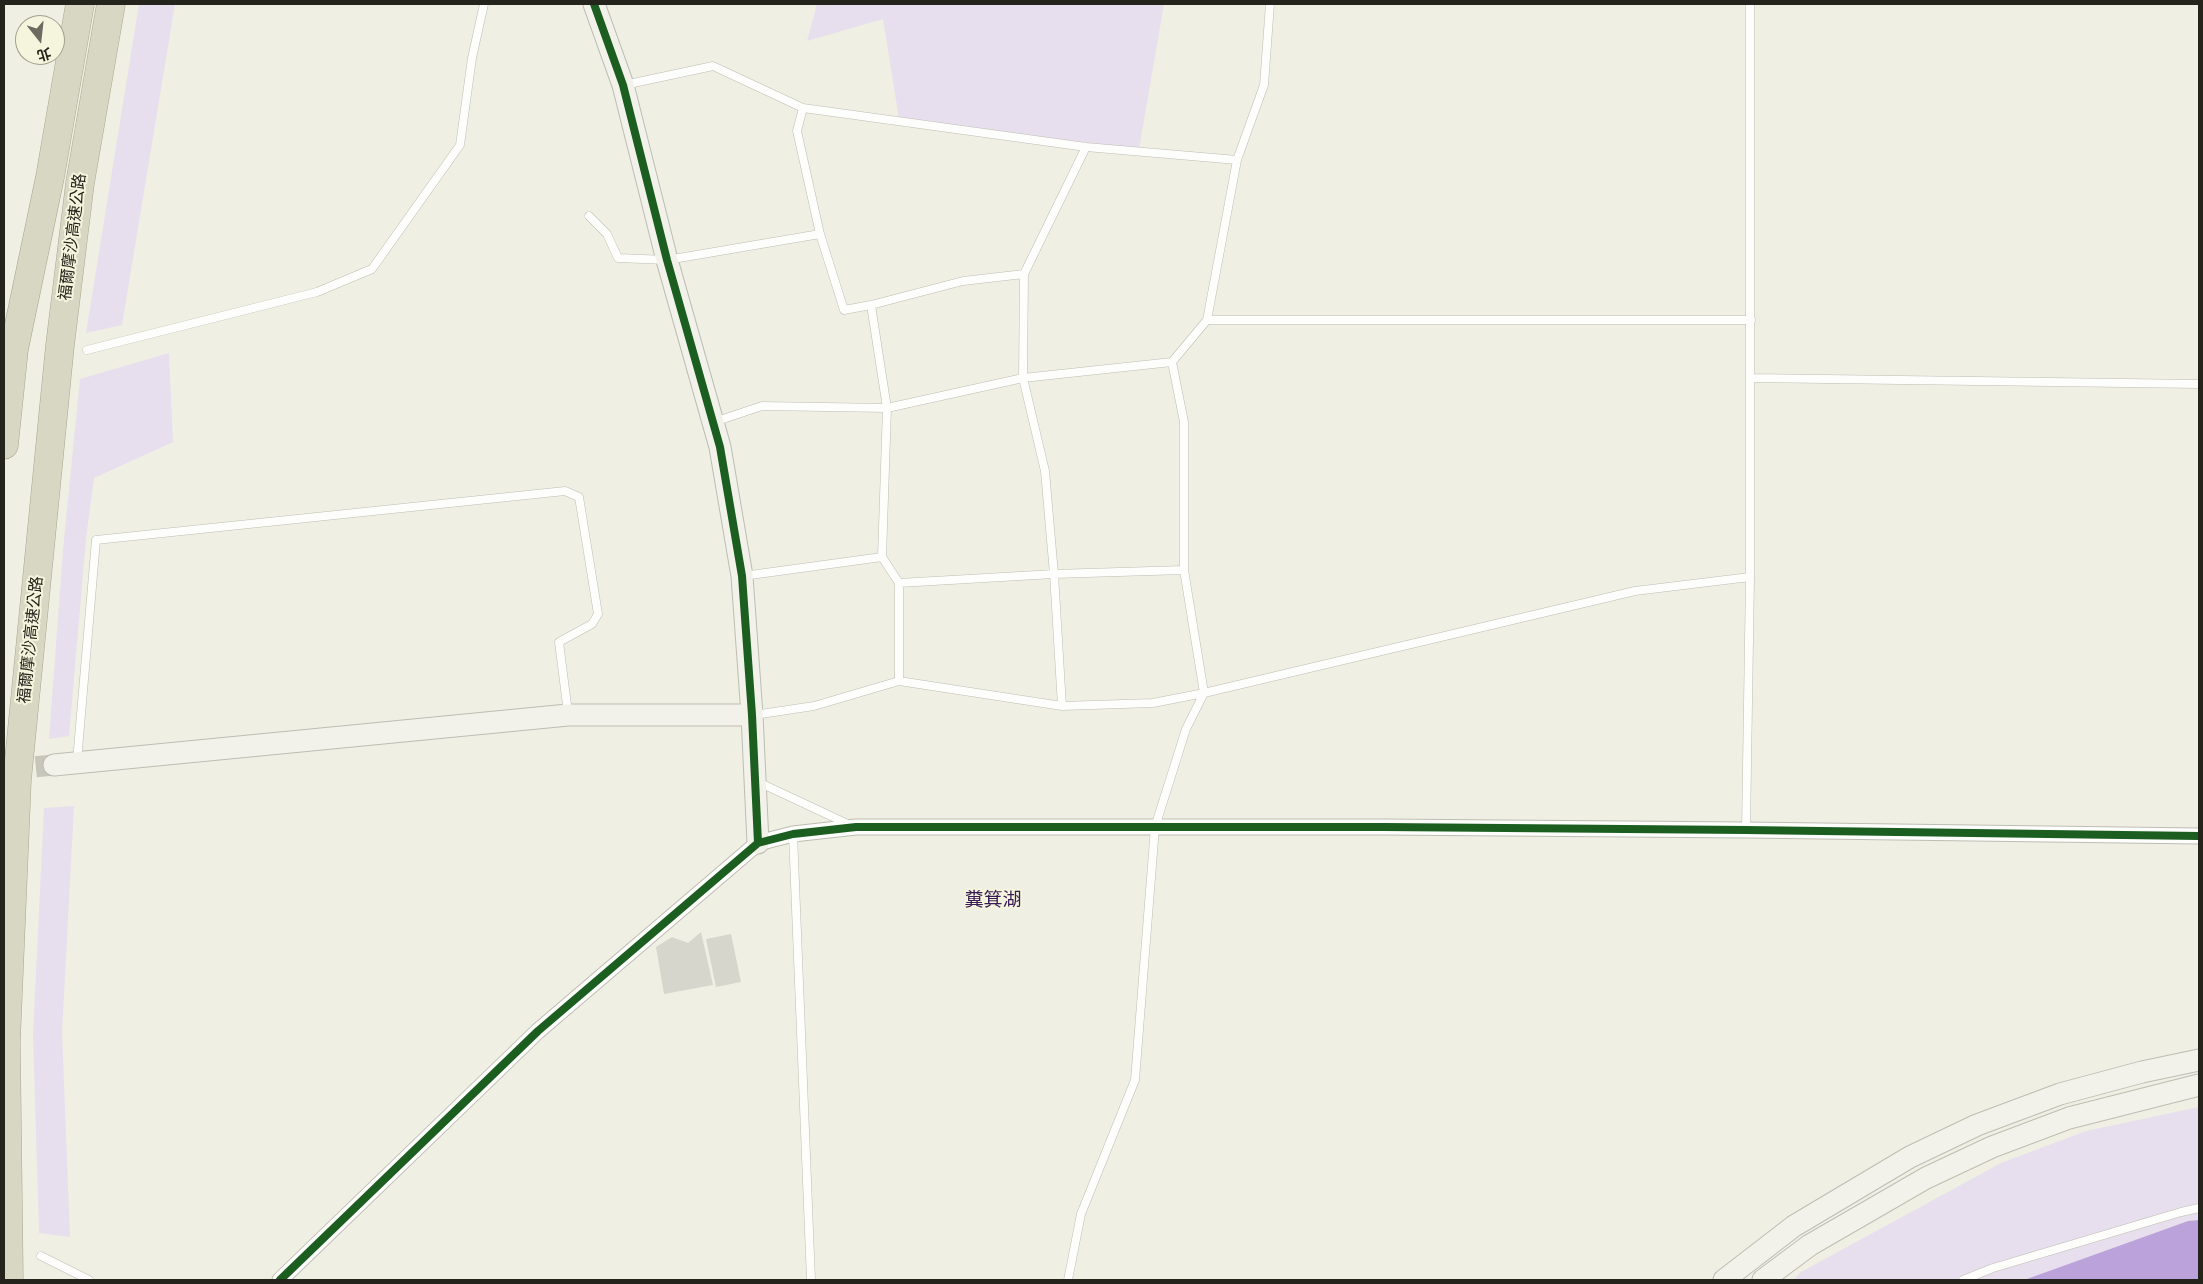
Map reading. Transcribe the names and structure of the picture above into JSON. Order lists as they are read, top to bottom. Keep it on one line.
{"streets":{"highway":["福爾摩沙高速公路"]},"districts":["糞箕湖"],"north":"bottom"}
